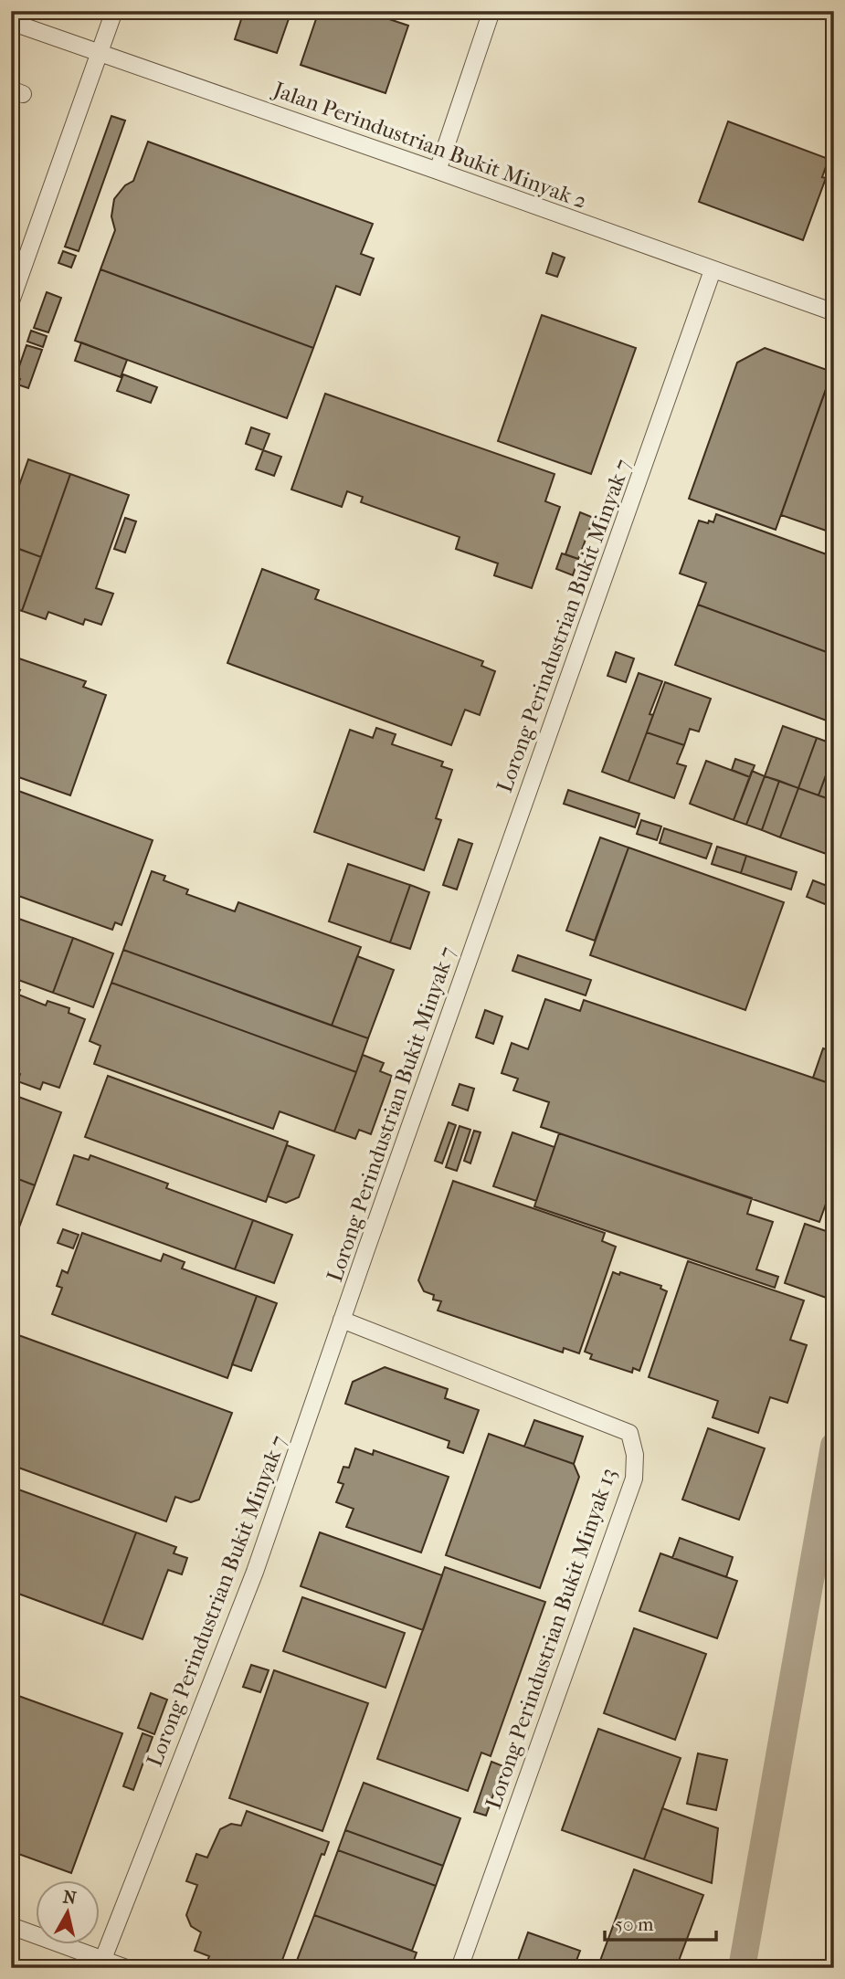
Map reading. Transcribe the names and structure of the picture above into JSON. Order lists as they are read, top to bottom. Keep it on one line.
{"streets":{"street":["Jalan Perindustrian Bukit Minyak 2","Lorong Perindustrian Bukit Minyak 7","Lorong Perindustrian Bukit Minyak 13"]},"crossings":[["Jalan Perindustrian Bukit Minyak 2","Lorong Perindustrian Bukit Minyak 7"],["Lorong Perindustrian Bukit Minyak 7","Lorong Perindustrian Bukit Minyak 13"]],"scale_bar":"50 m","north":"top"}
